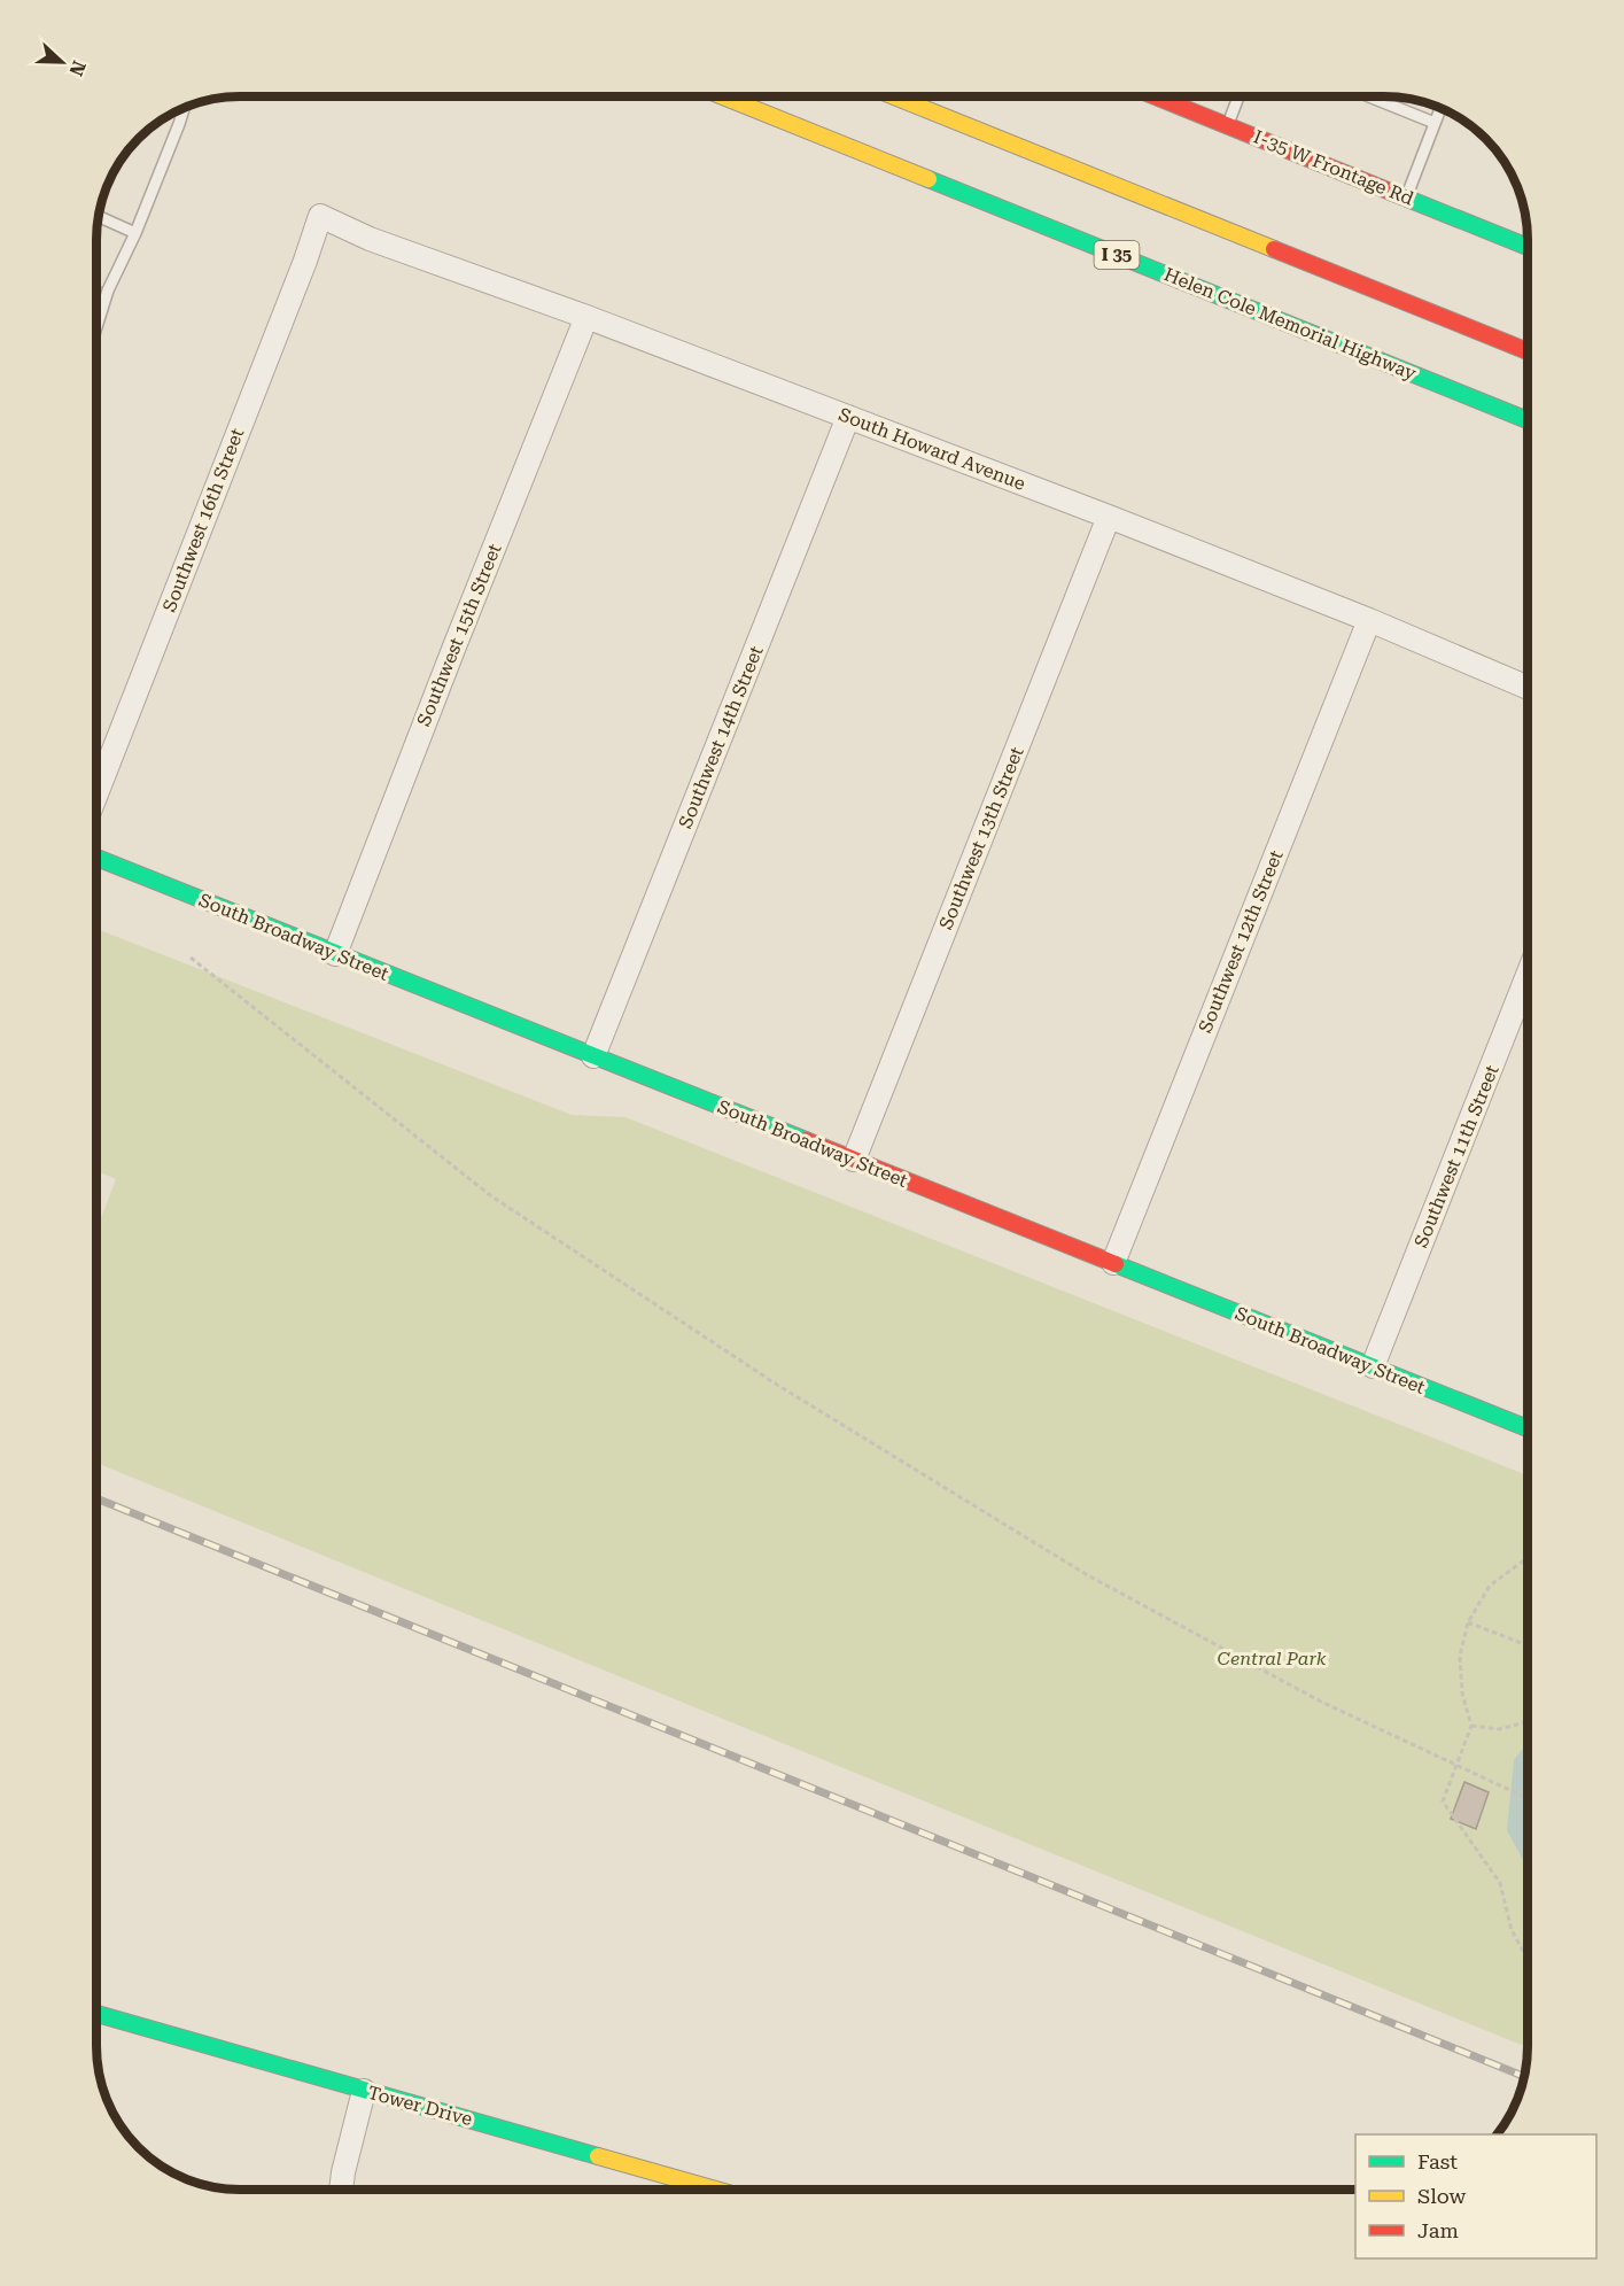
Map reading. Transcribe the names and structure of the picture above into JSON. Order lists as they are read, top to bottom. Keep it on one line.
{"streets":{"main road":["I-35 W Frontage Rd","I 35","Helen Cole Memorial Highway","South Broadway Street","Tower Drive"],"street":["South Howard Avenue","Southwest 16th Street","Southwest 15th Street","Southwest 14th Street","Southwest 13th Street","Southwest 12th Street","Southwest 11th Street"]},"crossings":[["South Howard Avenue","Southwest 16th Street"],["South Howard Avenue","Southwest 15th Street"],["South Howard Avenue","Southwest 14th Street"],["South Howard Avenue","Southwest 13th Street"],["South Howard Avenue","Southwest 12th Street"],["Southwest 15th Street","South Broadway Street"],["Southwest 14th Street","South Broadway Street"],["Southwest 13th Street","South Broadway Street"],["South Broadway Street","Southwest 12th Street"],["South Broadway Street","Southwest 11th Street"]],"parks":["Central Park"],"legend":["Fast","Slow","Jam"],"north":"right"}
